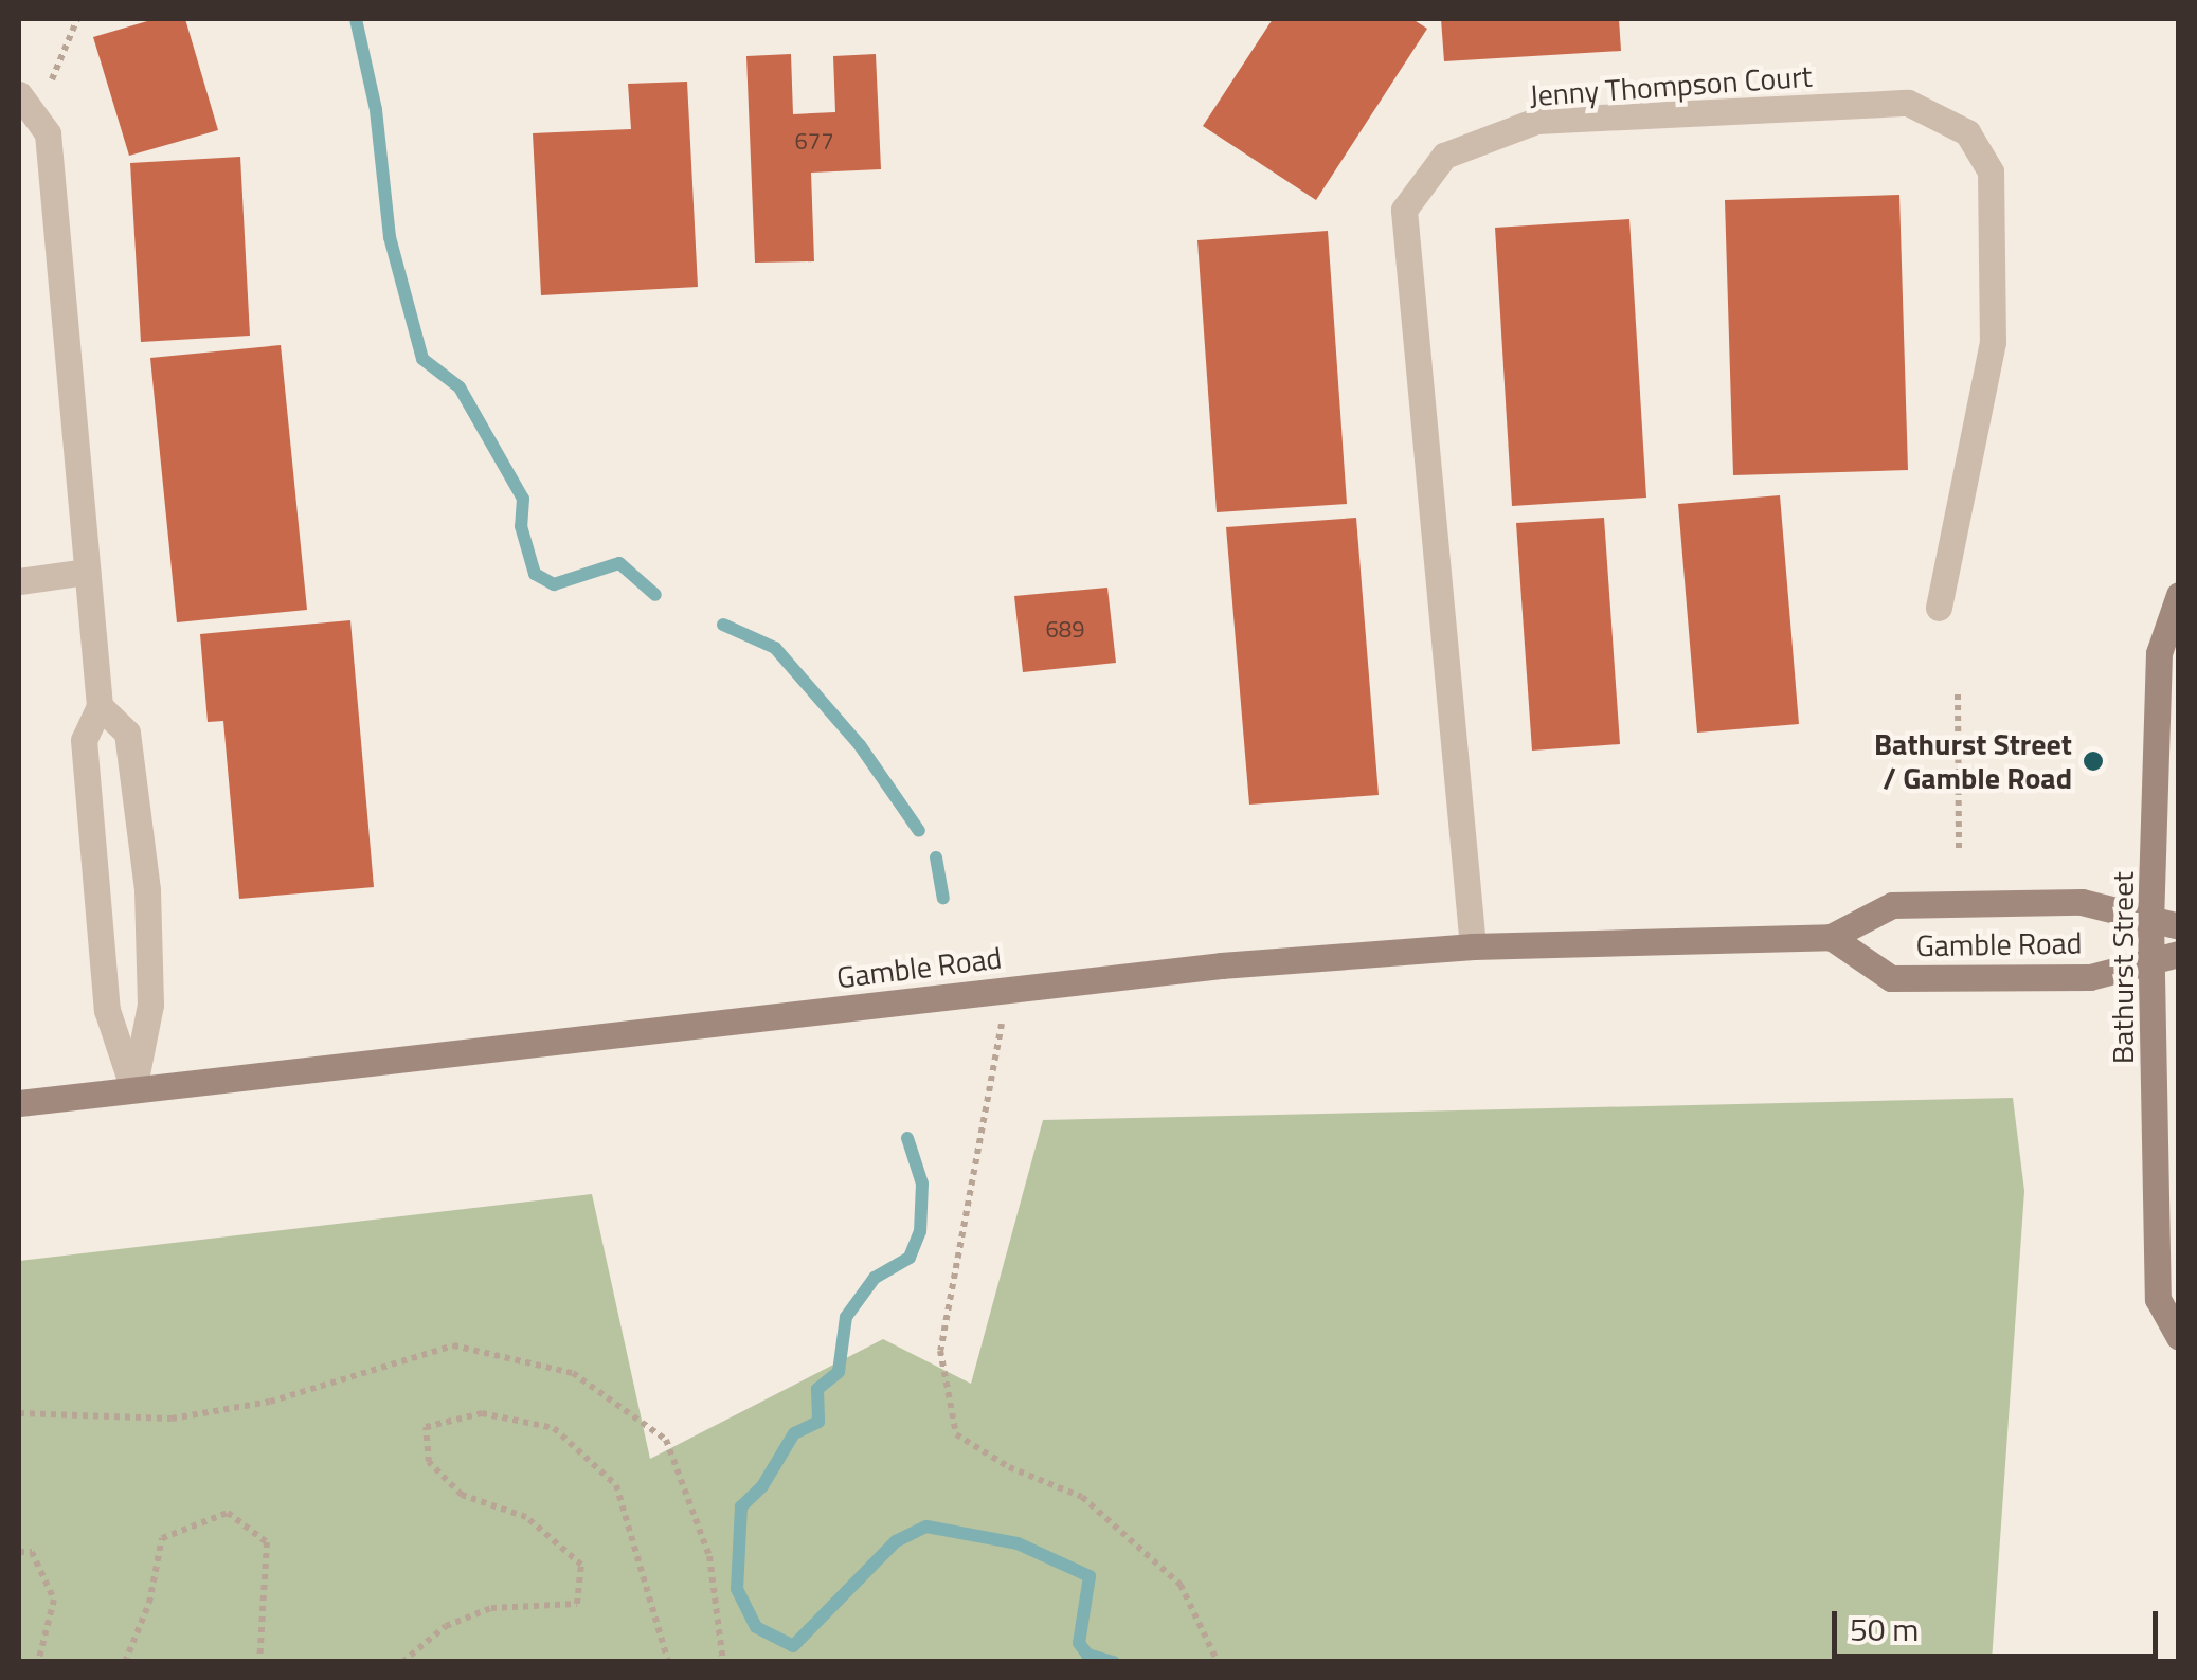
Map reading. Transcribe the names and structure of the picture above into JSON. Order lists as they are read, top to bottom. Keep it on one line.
{"streets":{"main road":["Gamble Road","Bathurst Street"],"street":["Jenny Thompson Court"]},"crossings":[["Jenny Thompson Court","Gamble Road"],["Gamble Road","Bathurst Street"]],"places":["Bathurst Street / Gamble Road"],"house_numbers":["677","689"],"scale_bar":"50 m"}
